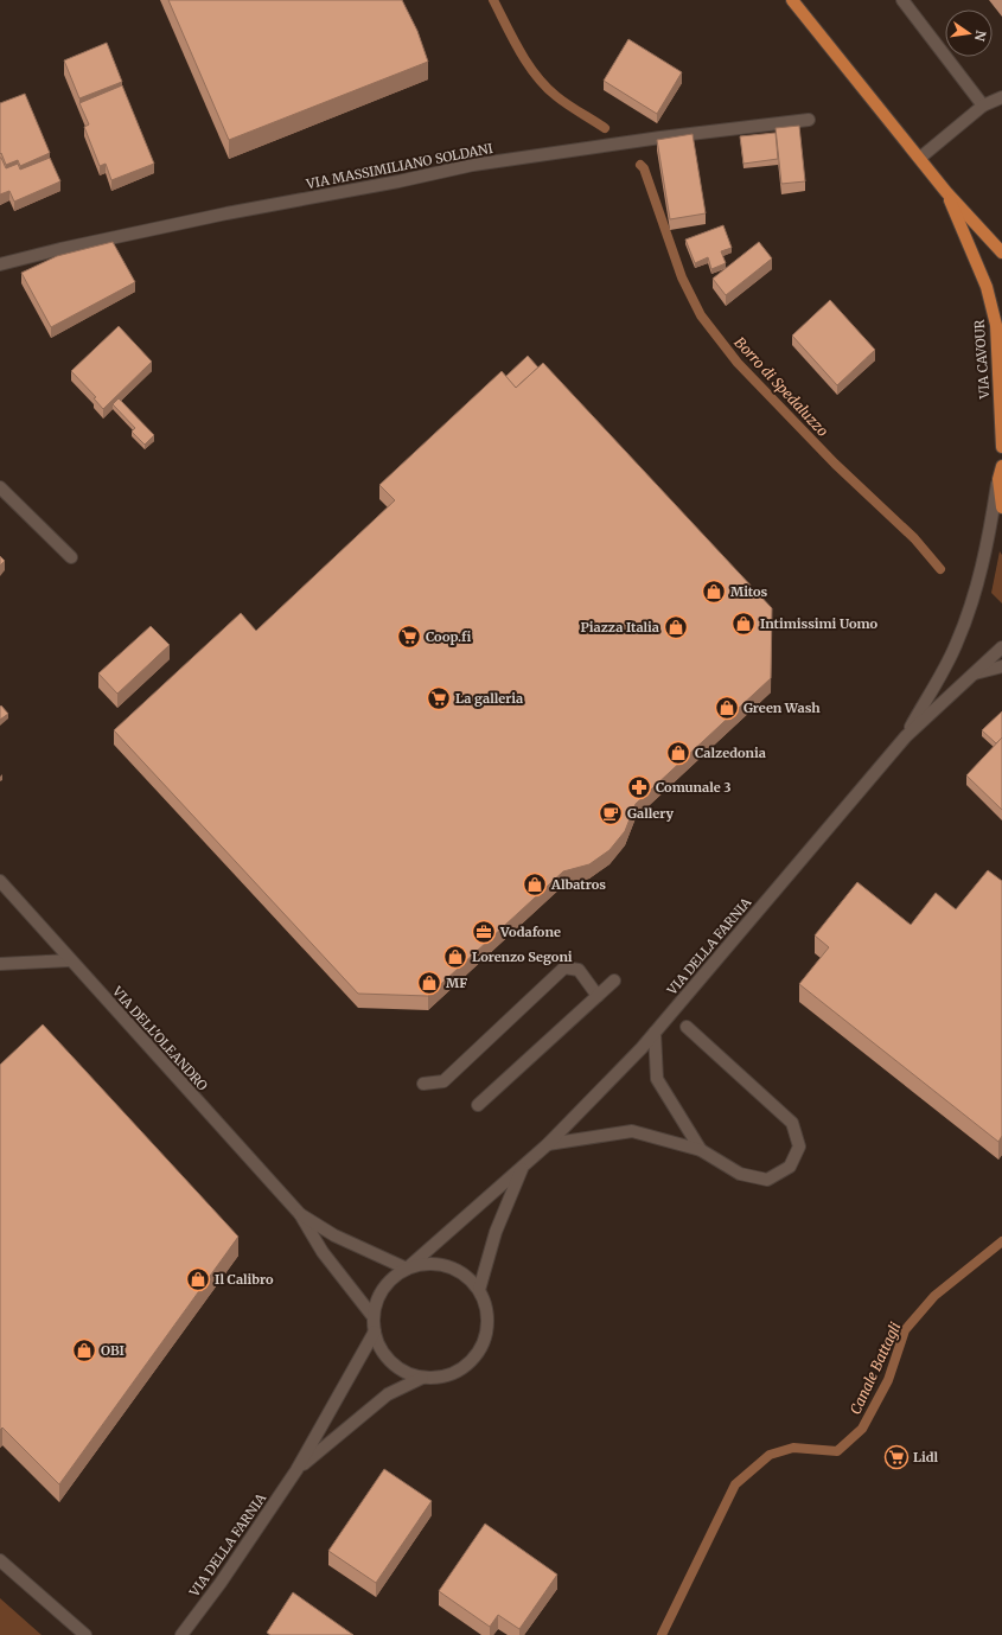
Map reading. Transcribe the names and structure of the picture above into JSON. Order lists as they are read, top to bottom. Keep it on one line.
{"streets":{"main road":["VIA CAVOUR"],"street":["VIA MASSIMILIANO SOLDANI","VIA DELLA FARNIA","VIA DELL'OLEANDRO"]},"crossings":[["VIA DELLA FARNIA","VIA DELL'OLEANDRO"]],"water":["Borro di Spedaluzzo","Canale Battagli"],"places":{"shop":["Mitos","Intimissimi Uomo","Piazza Italia","Green Wash","Calzedonia","Albatros","Lorenzo Segoni","MF","Il Calibro","OBI"],"supermarket":["Coop.fi","La galleria","Lidl"],"pharmacy":["Comunale 3"],"cafe":["Gallery"],"office":["Vodafone"]},"north":"right"}
